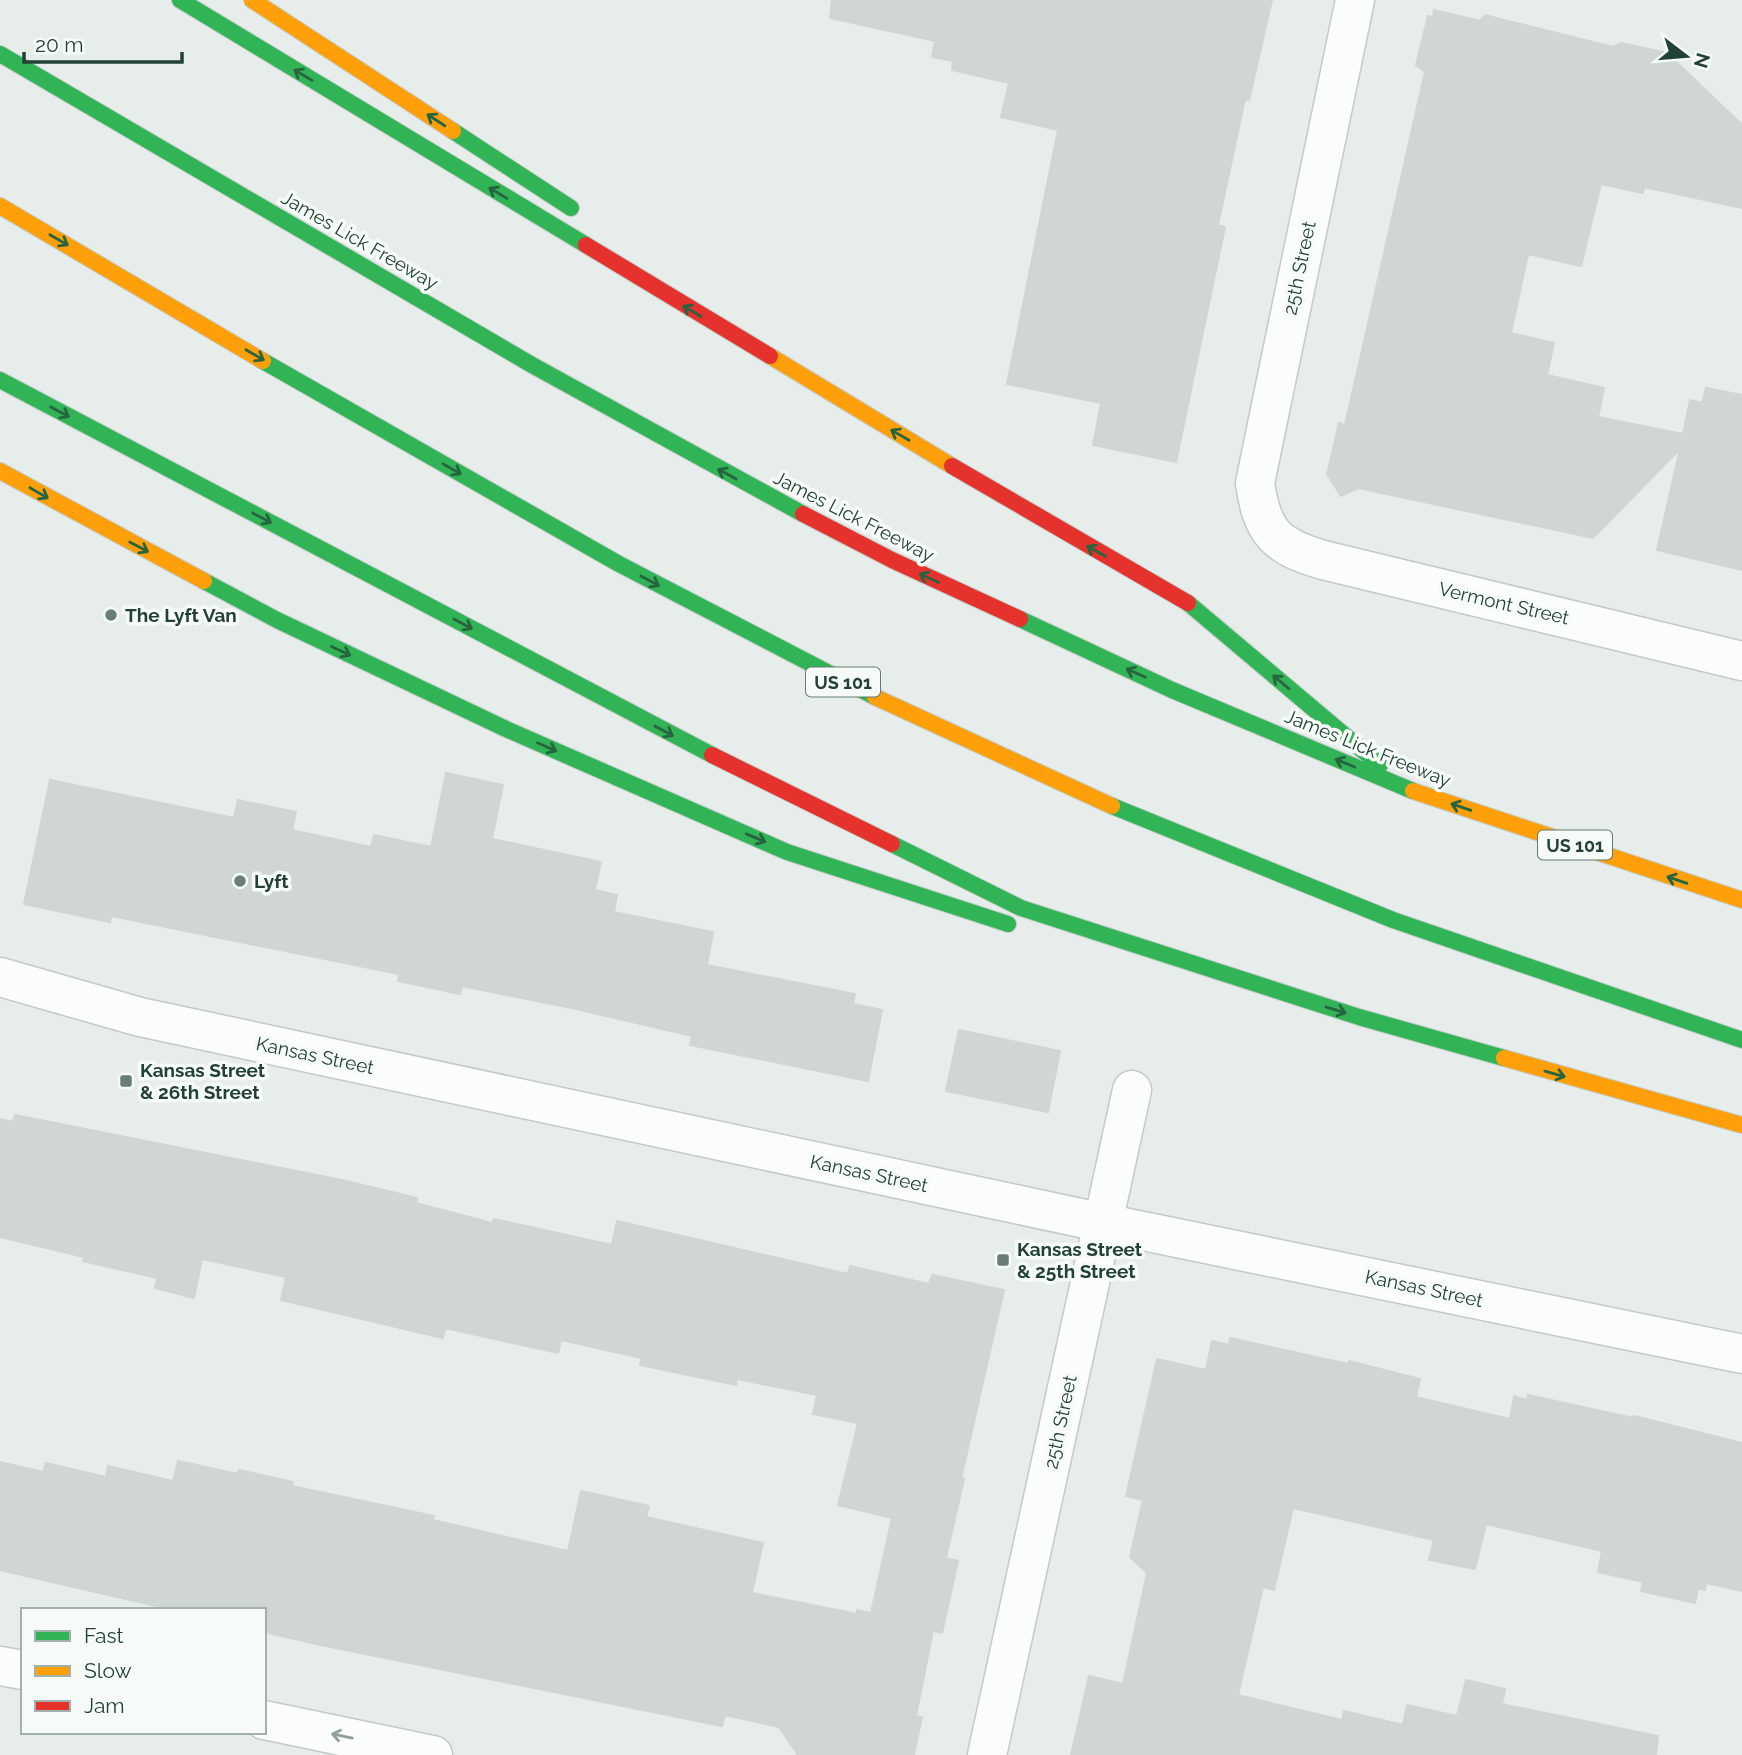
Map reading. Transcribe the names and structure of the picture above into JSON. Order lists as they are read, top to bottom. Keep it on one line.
{"streets":{"highway":["James Lick Freeway","US 101"],"street":["25th Street","Vermont Street","Kansas Street"]},"crossings":[["25th Street","Vermont Street"],["25th Street","Kansas Street"]],"places":{"other":["The Lyft Van","Lyft"],"transit":["Kansas Street & 26th Street","Kansas Street & 25th Street"]},"legend":["Fast","Slow","Jam"],"scale_bar":"20 m","north":"right"}
